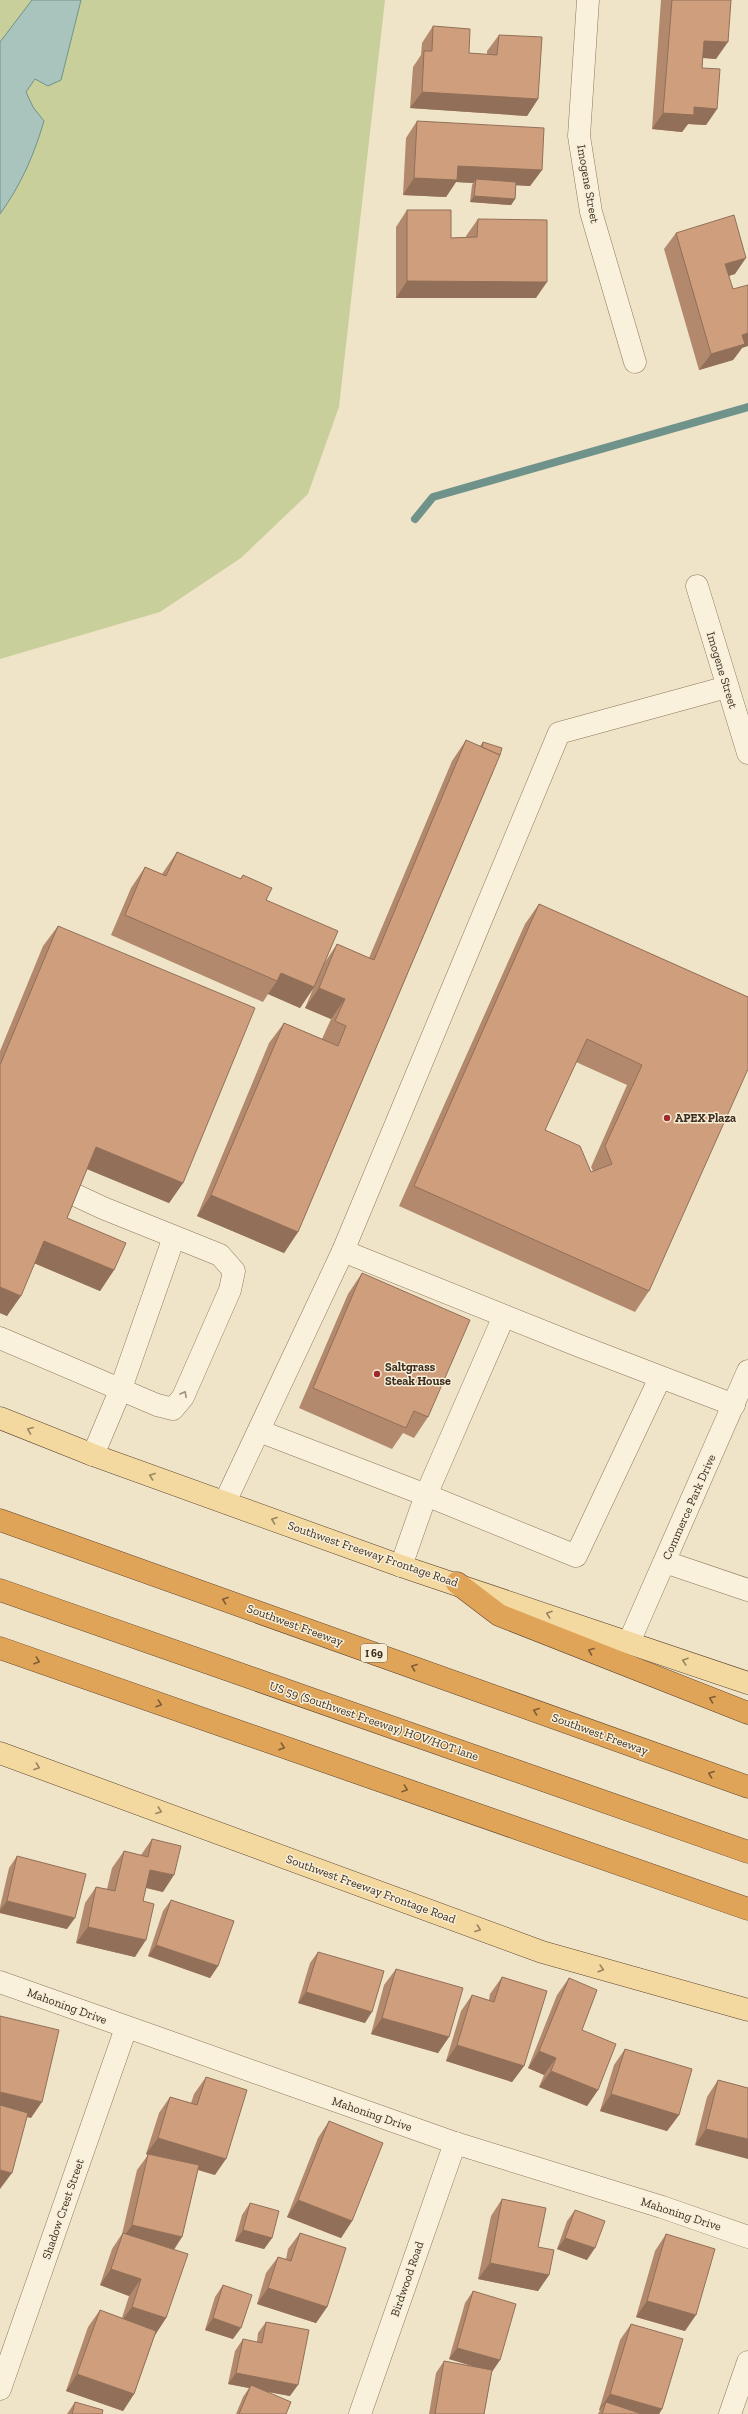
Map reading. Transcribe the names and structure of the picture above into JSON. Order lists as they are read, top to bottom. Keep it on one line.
{"streets":{"highway":["Southwest Freeway","I 69","US 59 (Southwest Freeway) HOV/HOT lane"],"main road":["Southwest Freeway Frontage Road"],"street":["Imogene Street","Commerce Park Drive","Mahoning Drive","Shadow Crest Street","Birdwood Road"]},"crossings":[["Commerce Park Drive","Southwest Freeway Frontage Road"],["Mahoning Drive","Shadow Crest Street"],["Mahoning Drive","Birdwood Road"]],"places":["APEX Plaza","Saltgrass Steak House"]}
